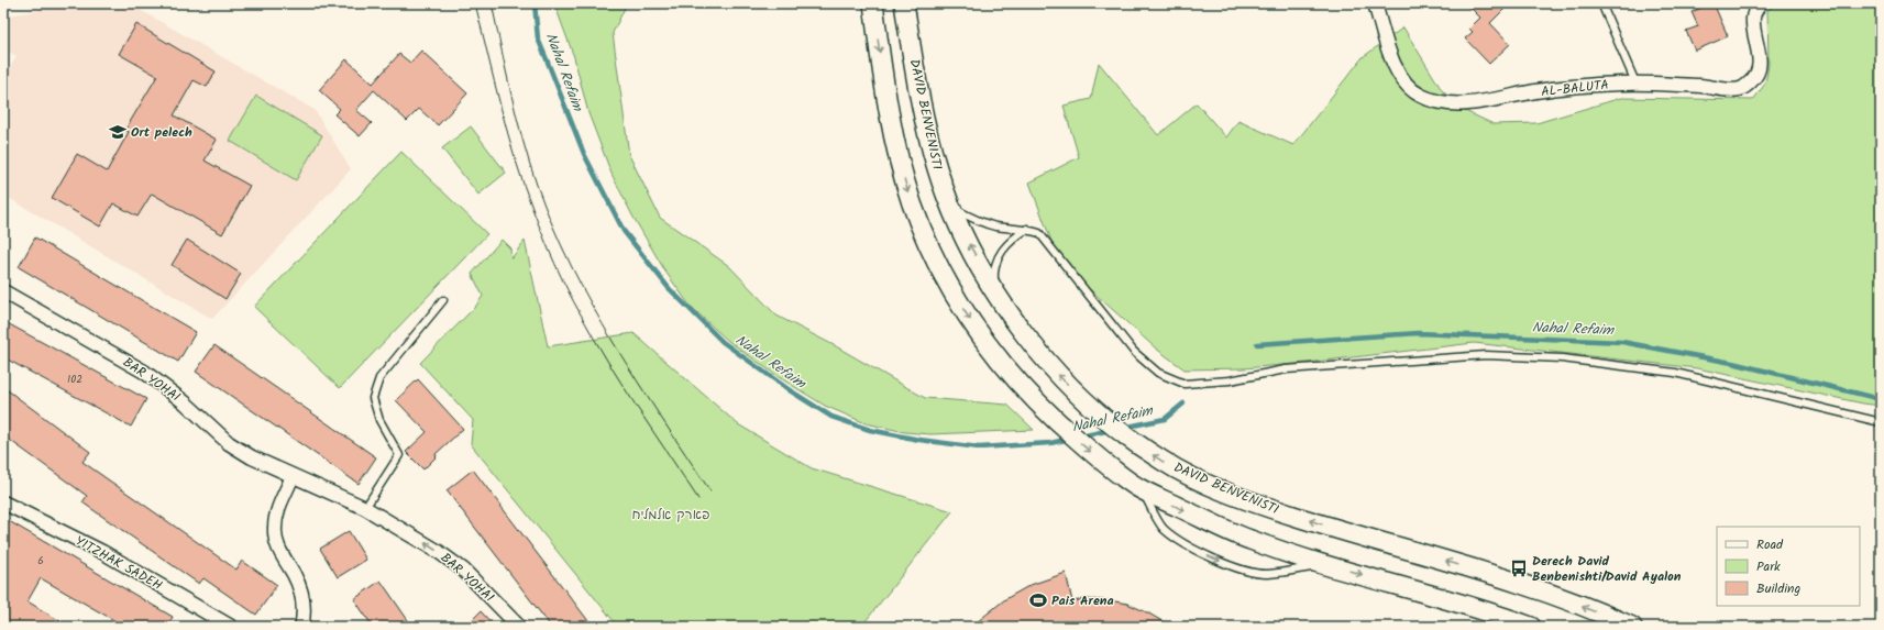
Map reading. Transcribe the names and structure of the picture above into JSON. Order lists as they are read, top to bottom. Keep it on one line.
{"streets":{"main road":["DAVID BENVENISTI"],"street":["AL-BALUTA","BAR YOHAI","YITZHAK SADEH"]},"water":["Nahal Refaim"],"parks":["פארק אלמליח"],"places":{"school or university":["Ort pelech"],"bus stop":["Derech David Benbenishti/David Ayalon"],"sports":["Pais Arena"]},"house_numbers":["102","6"],"legend":["Road","Park","Building"]}
